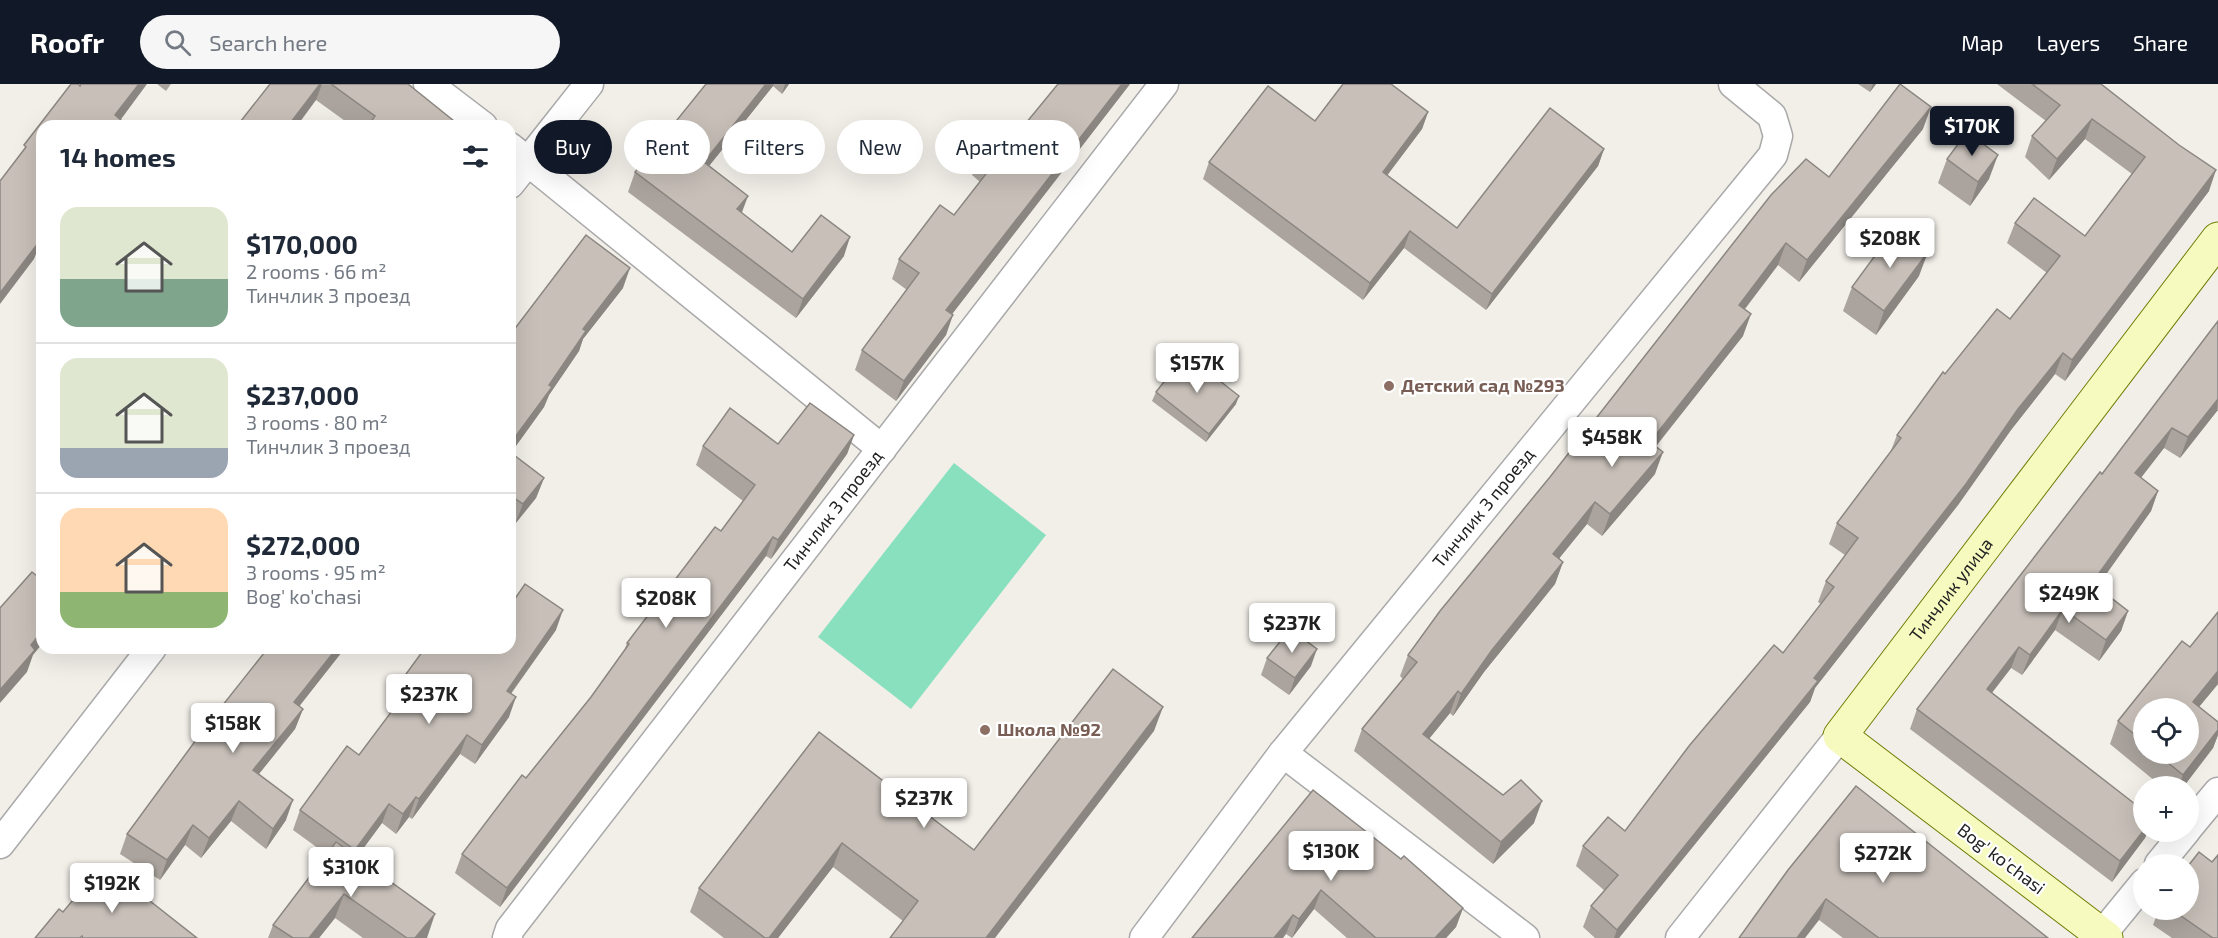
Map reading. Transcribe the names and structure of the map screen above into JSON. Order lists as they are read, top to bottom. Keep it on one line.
{"streets":{"street":["Тинчлик 3 проезд","Тинчлик улица","Bog' ko'chasi"]},"crossings":[["Тинчлик улица","Bog' ko'chasi"]],"places":["Детский сад №293","Школа №92"],"page":{"header":"Roofr","search":"Search here","nav":["Map","Layers","Share"],"price":["$170K","$208K","$157K","$458K","$249K","$208K","$237K","$237K","$158K","$237K","$130K","$272K","$310K","$192K"],"chip":["Buy","Rent","Filters","New","Apartment"],"heading":"14 homes","list":[{"name":"$170,000","note":"2 rooms · 66 m² · Тинчлик 3 проезд"},{"name":"$237,000","note":"3 rooms · 80 m² · Тинчлик 3 проезд"},{"name":"$272,000","note":"3 rooms · 95 m² · Bog' ko'chasi"}],"map_buttons":["+","−"]}}
